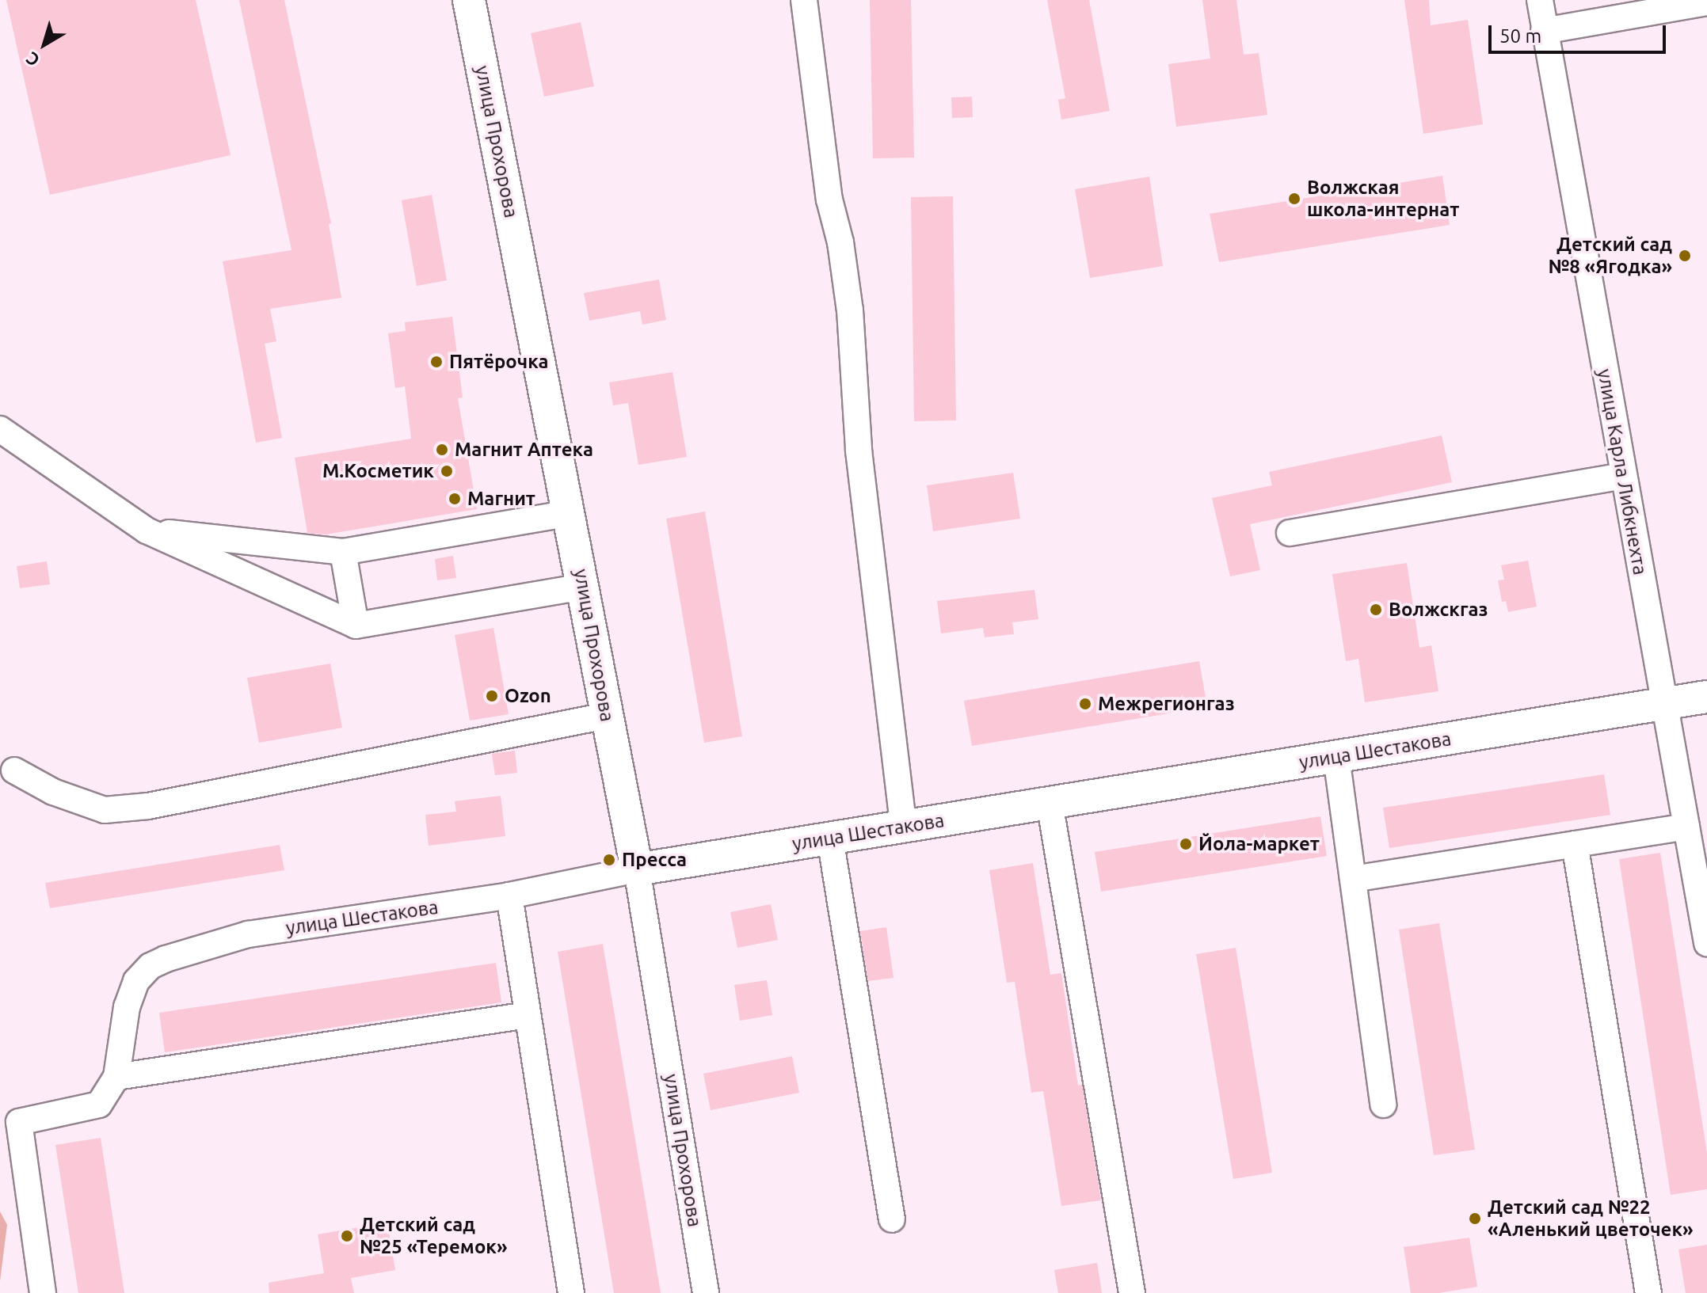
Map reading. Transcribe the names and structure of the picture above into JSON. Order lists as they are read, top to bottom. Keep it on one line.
{"streets":{"main road":["улица Прохорова","улица Шестакова"],"street":["улица Карла Либкнехта"]},"crossings":[["улица Прохорова","улица Шестакова"],["улица Карла Либкнехта","улица Шестакова"]],"places":["Волжская школа-интернат","Детский сад №8 «Ягодка»","Пятёрочка","Магнит Аптека","М.Косметик","Магнит","Волжскгаз","Ozon","Межрегионгаз","Йола-маркет","Пресса","Детский сад №22 «Аленький цветочек»","Детский сад №25 «Теремок»"],"scale_bar":"50 m","north":"bottom left"}
